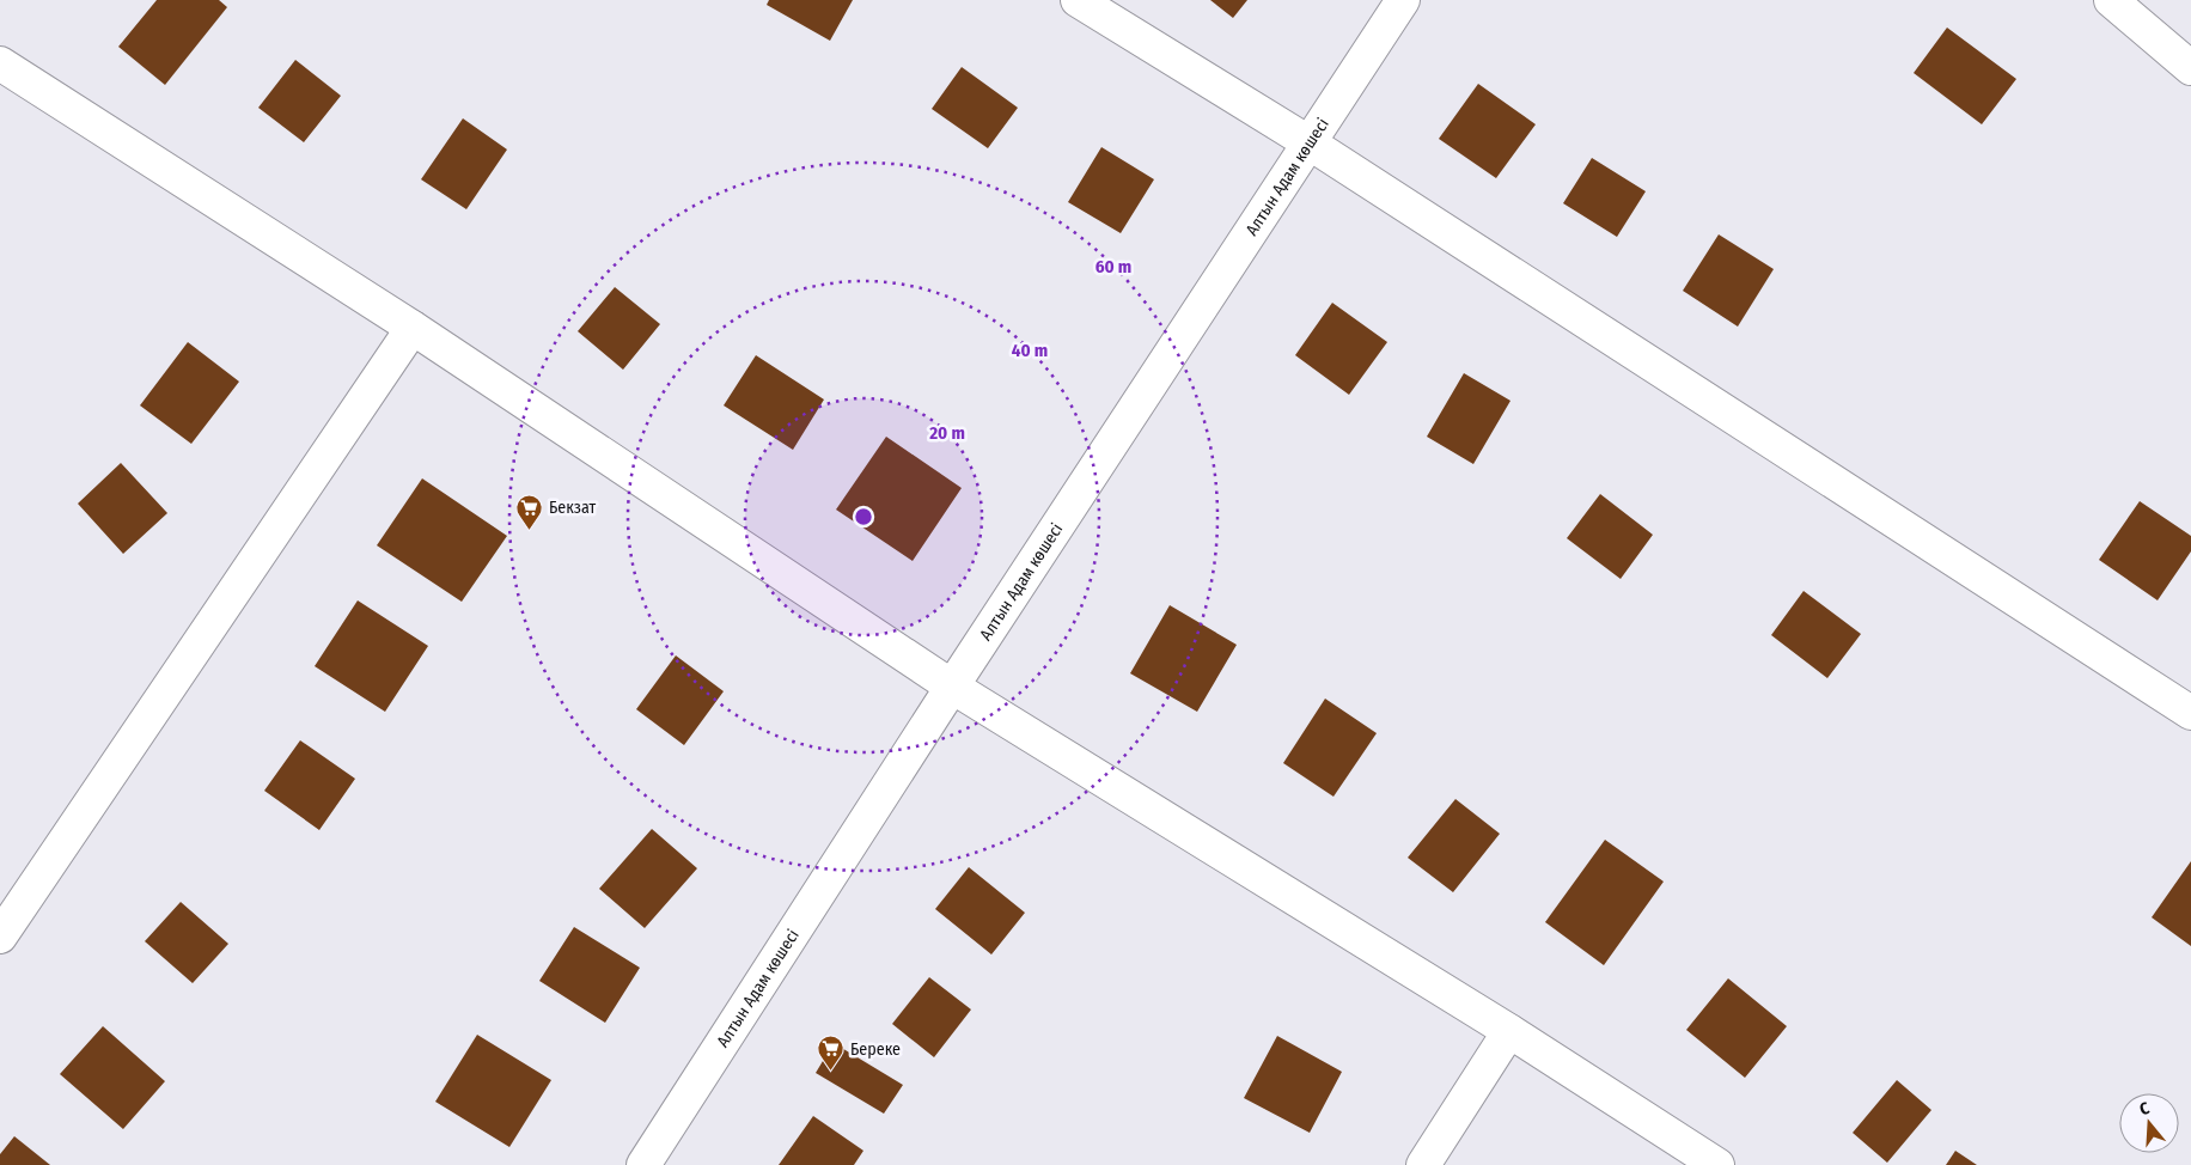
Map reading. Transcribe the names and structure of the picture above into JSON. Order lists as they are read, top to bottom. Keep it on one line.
{"streets":{"street":["Алтын Адам көшесі"]},"places":{"supermarket":["Бекзат","Береке"]},"north":"top","rings":["60 m","40 m","20 m"]}
